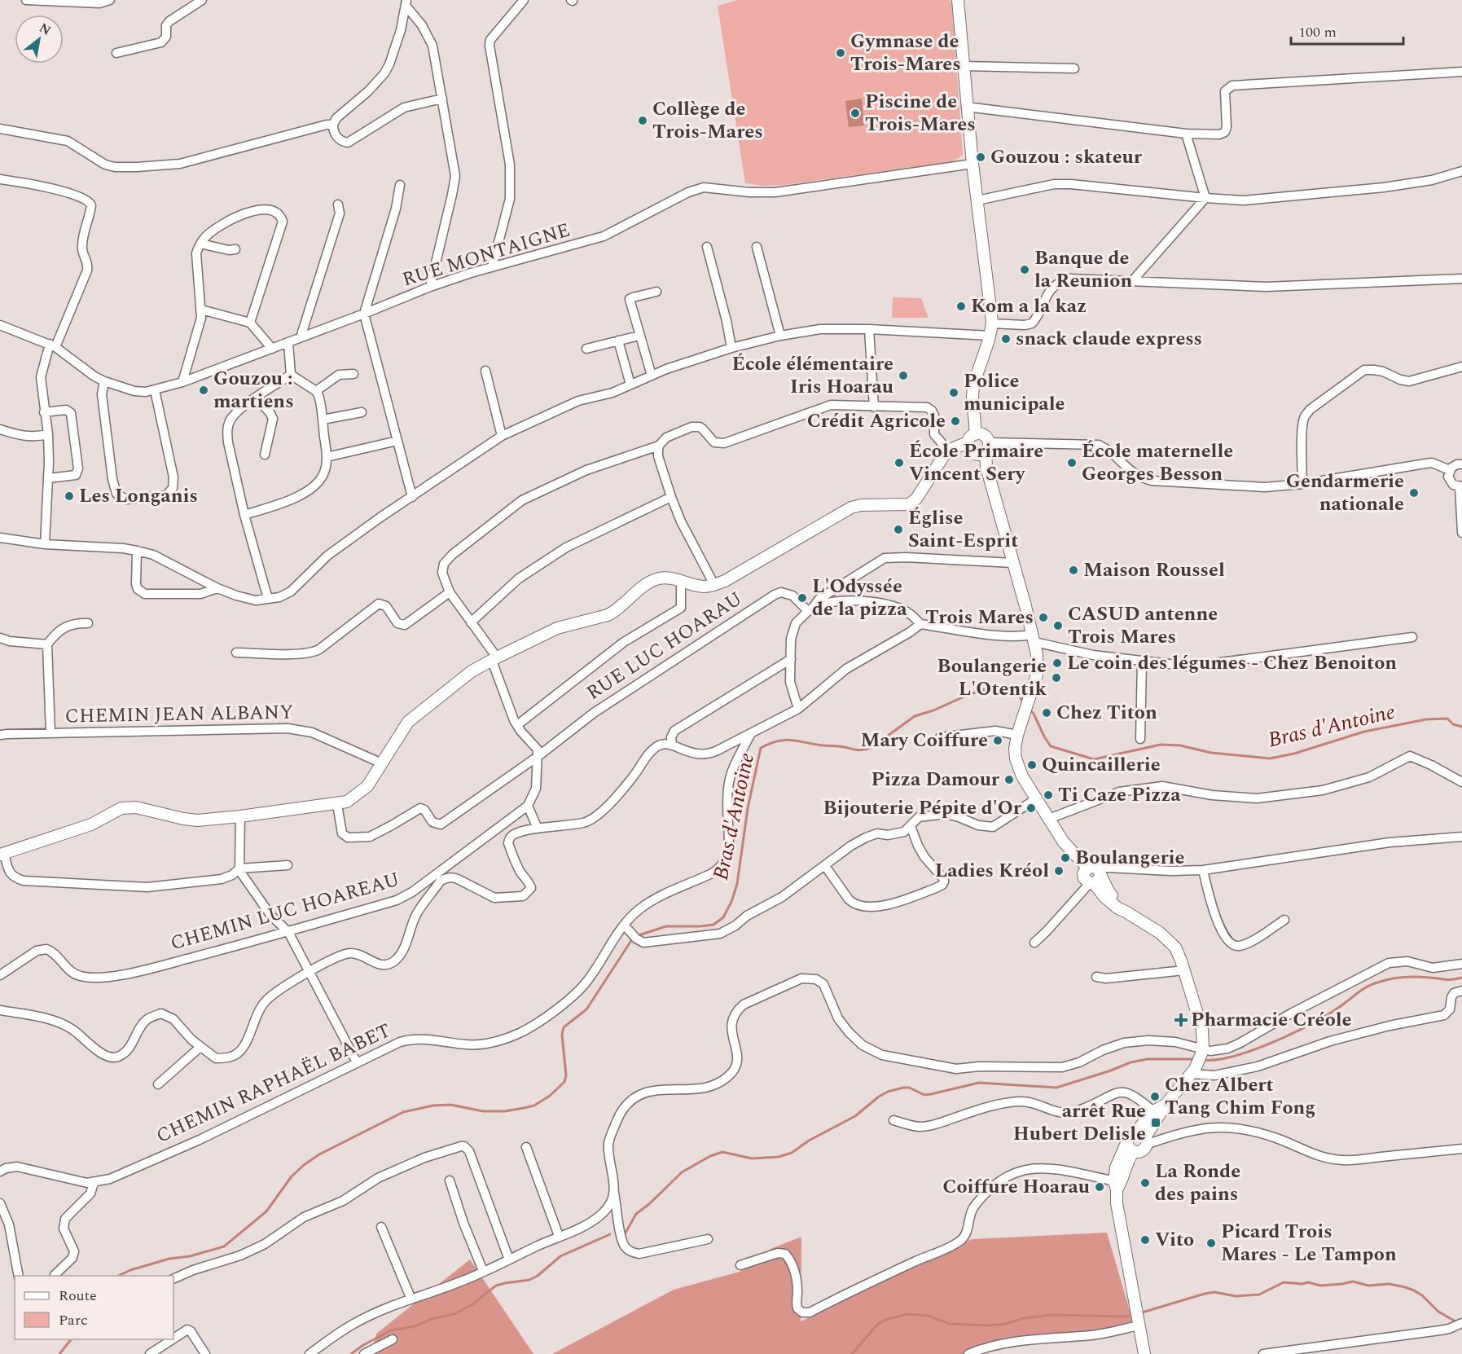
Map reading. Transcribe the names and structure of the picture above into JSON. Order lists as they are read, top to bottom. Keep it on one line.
{"streets":{"street":["RUE MONTAIGNE","RUE LUC HOARAU","CHEMIN JEAN ALBANY","CHEMIN LUC HOAREAU","CHEMIN RAPHAËL BABET"]},"water":["Bras d'Antoine"],"places":{"other":["Gymnase de Trois-Mares","Piscine de Trois-Mares","Collège de Trois-Mares","Gouzou : skateur","Banque de la Reunion","Kom a la kaz","snack claude express","École élémentaire Iris Hoarau","Gouzou : martiens","Police municipale","Crédit Agricole","École Primaire Vincent Sery","École maternelle Georges Besson","Gendarmerie nationale","Les Longanis","Église Saint-Esprit","Maison Roussel","L'Odyssée de la pizza","Trois Mares","CASUD antenne Trois Mares","Le coin des légumes - Chez Benoiton","Boulangerie L'Otentik","Chez Titon","Mary Coiffure","Quincaillerie","Pizza Damour","Ti Caze Pizza","Bijouterie Pépite d'Or","Boulangerie","Ladies Kréol","Chez Albert Tang Chim Fong","La Ronde des pains","Coiffure Hoarau","Vito","Picard Trois Mares - Le Tampon"],"health":["Pharmacie Créole"],"transit":["arrêt Rue Hubert Delisle"]},"legend":["Route","Parc"],"scale_bar":"100 m","north":"top right"}
